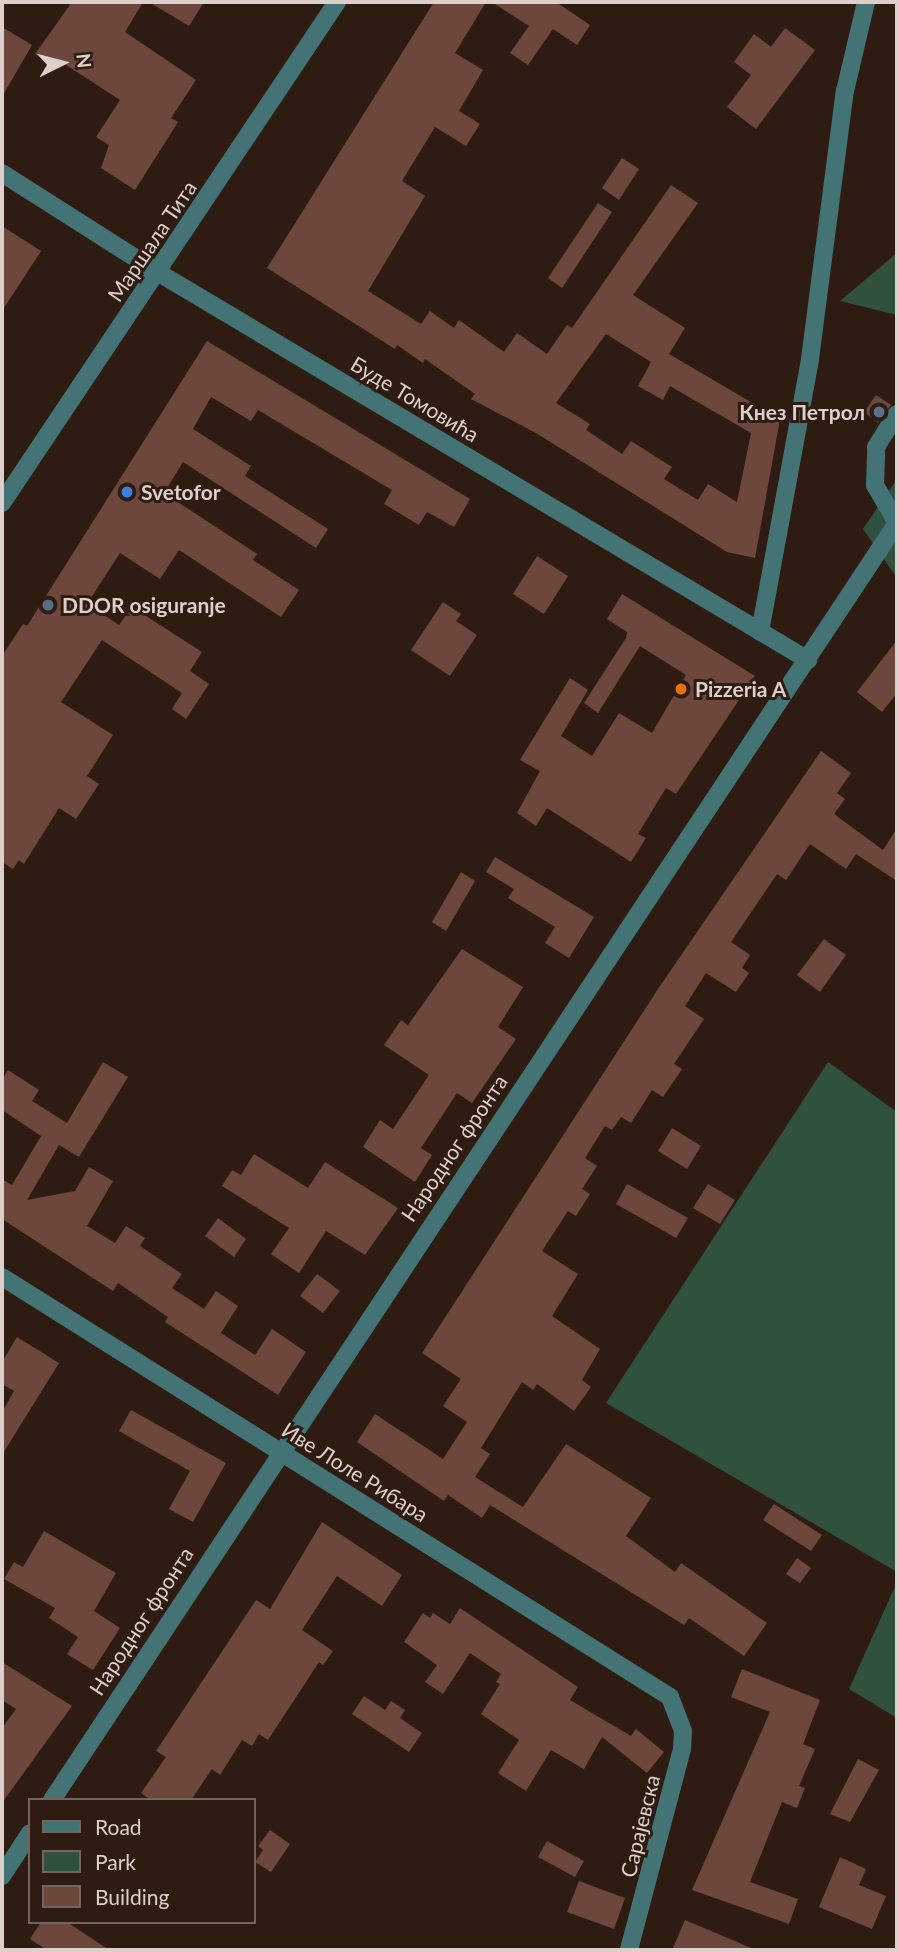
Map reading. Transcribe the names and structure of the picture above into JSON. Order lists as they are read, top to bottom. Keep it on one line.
{"streets":{"street":["Маршала Тита","Буде Томовића","Народног фронта","Иве Лоле Рибара","Сарајевска"]},"crossings":[["Маршала Тита","Буде Томовића"],["Буде Томовића","Народног фронта"],["Народног фронта","Иве Лоле Рибара"],["Иве Лоле Рибара","Сарајевска"]],"places":["Кнез Петрол","Svetofor","DDOR osiguranje","Pizzeria A"],"legend":["Road","Park","Building"],"north":"right"}
